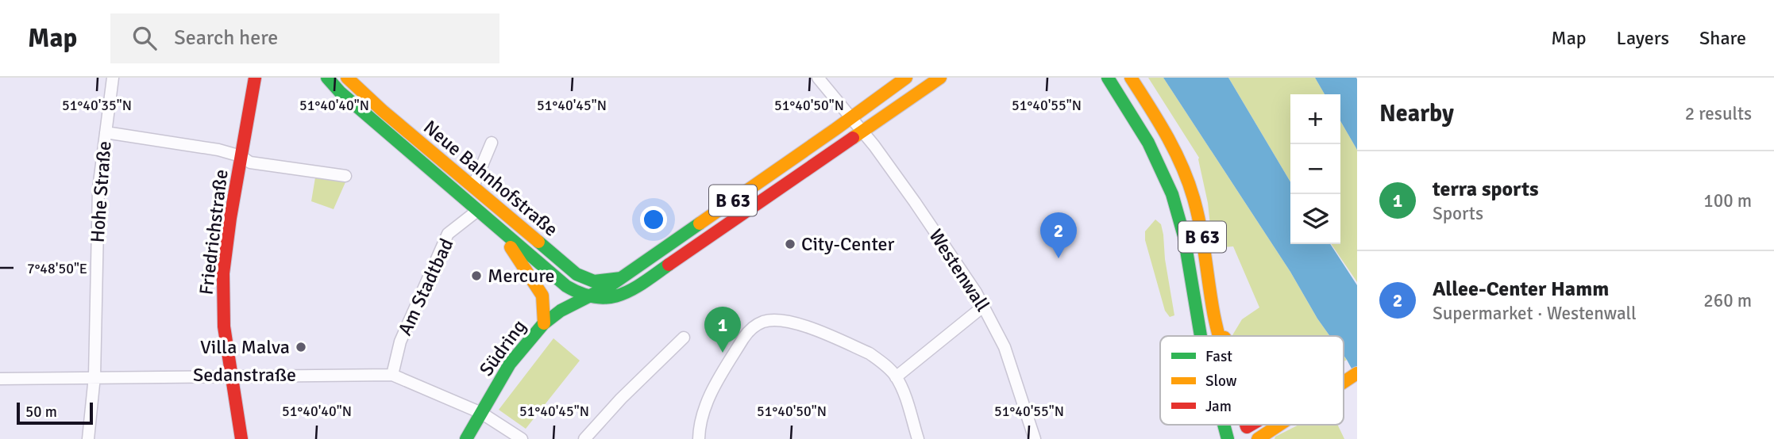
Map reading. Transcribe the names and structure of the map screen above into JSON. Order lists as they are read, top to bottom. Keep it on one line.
{"streets":{"main road":["Neue Bahnhofstraße","B 63","Friedrichstraße","Südring"],"street":["Hohe Straße","Westenwall","Am Stadtbad","Sedanstraße"]},"crossings":[["Neue Bahnhofstraße","B 63"],["Neue Bahnhofstraße","Am Stadtbad"],["Neue Bahnhofstraße","Südring"],["Hohe Straße","Sedanstraße"],["B 63","Westenwall"],["B 63","Südring"],["Friedrichstraße","Sedanstraße"],["Am Stadtbad","Sedanstraße"],["Südring","Sedanstraße"]],"places":["City-Center","Mercure","Villa Malva"],"legend":["Fast","Slow","Jam"],"scale_bar":"50 m","page":{"header":"Map","search":"Search here","nav":["Map","Layers","Share"],"heading":["Nearby","2 results"],"map_buttons":["+","−"],"list":[{"mark":"1","name":"terra sports","note":"Sports","value":"100 m"},{"mark":"2","name":"Allee-Center Hamm","note":"Supermarket · Westenwall","value":"260 m"}],"pins":["2","1"],"scale":"50 m"},"coordinates":["51°40'50\"N","51°40'55\"N","51°40'35\"N","51°40'40\"N","51°40'45\"N","7°48'50\"E"]}
